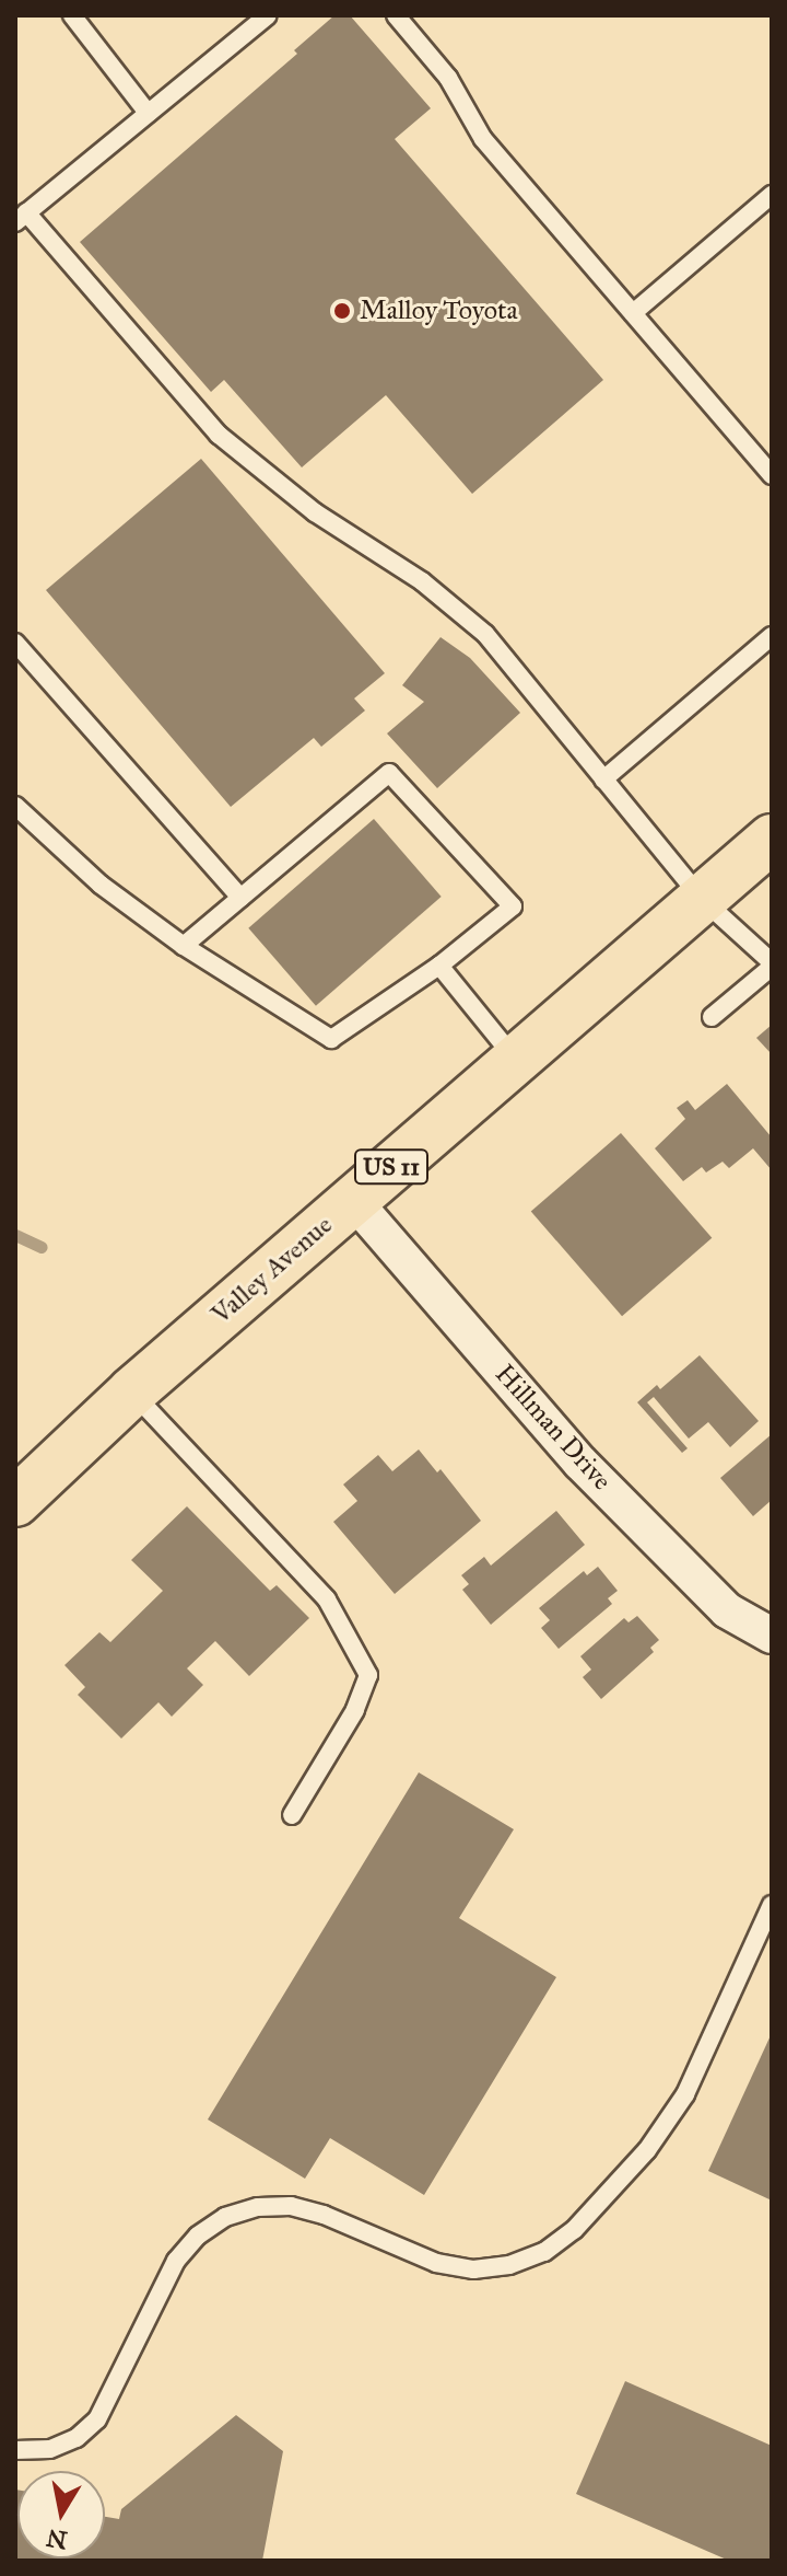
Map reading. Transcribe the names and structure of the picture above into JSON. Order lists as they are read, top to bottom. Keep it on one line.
{"streets":{"main road":["US 11","Valley Avenue"],"street":["Hillman Drive"]},"crossings":[["Valley Avenue","Hillman Drive"]],"places":["Malloy Toyota"],"north":"bottom"}
